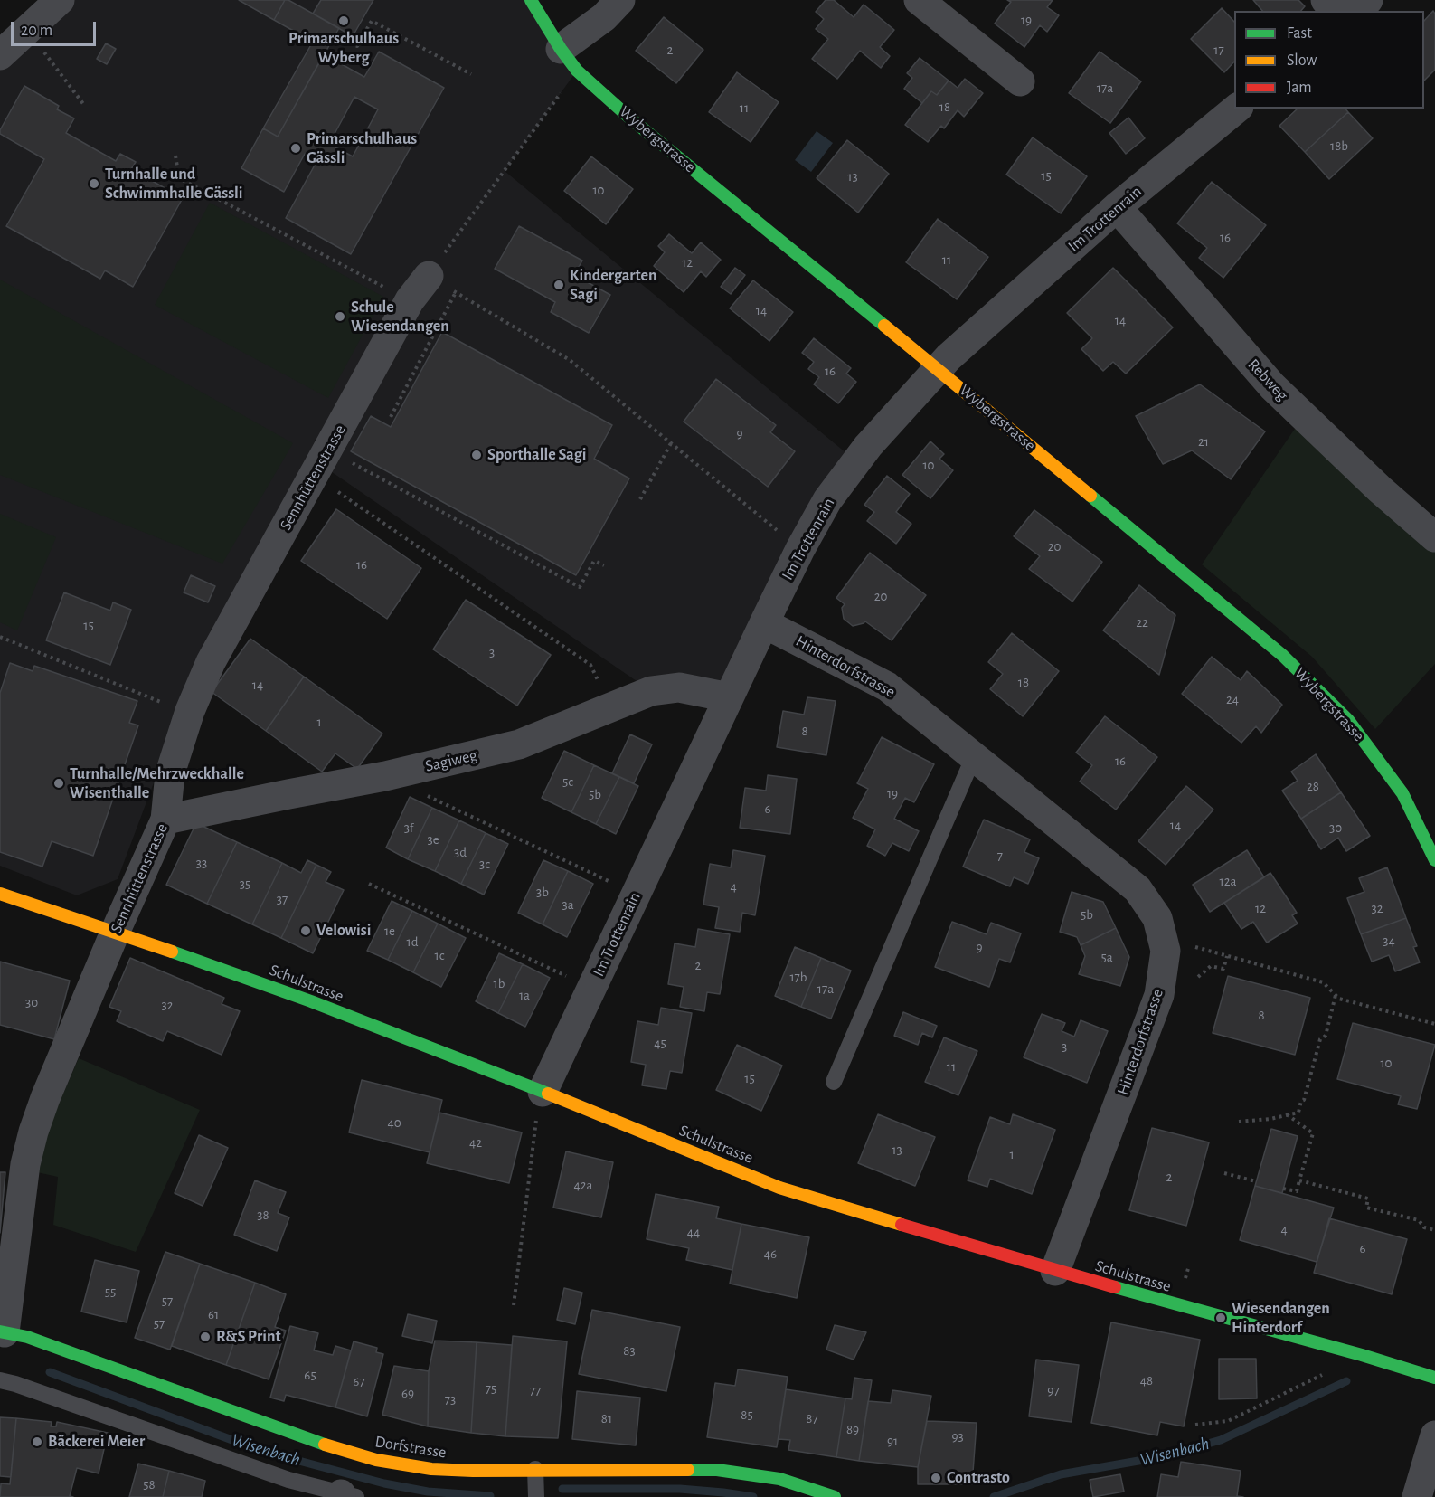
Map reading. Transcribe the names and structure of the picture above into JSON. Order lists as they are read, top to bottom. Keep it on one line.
{"streets":{"street":["Wybergstrasse","Im Trottenrain","Rebweg","Sennhüttenstrasse","Hinterdorfstrasse","Sagiweg","Schulstrasse","Dorfstrasse"]},"crossings":[["Wybergstrasse","Im Trottenrain"],["Im Trottenrain","Rebweg"],["Im Trottenrain","Hinterdorfstrasse"],["Im Trottenrain","Sagiweg"],["Im Trottenrain","Schulstrasse"],["Sennhüttenstrasse","Sagiweg"],["Sennhüttenstrasse","Schulstrasse"],["Sennhüttenstrasse","Dorfstrasse"],["Hinterdorfstrasse","Schulstrasse"]],"water":["Wisenbach"],"places":["Primarschulhaus Wyberg","Primarschulhaus Gässli","Turnhalle und Schwimmhalle Gässli","Kindergarten Sagi","Schule Wiesendangen","Sporthalle Sagi","Turnhalle/Mehrzweckhalle Wisenthalle","Velowisi","Wiesendangen Hinterdorf","R&S Print","Bäckerei Meier","Contrasto"],"house_numbers":["19","2","17","17a","18","11","18b","15","13","10","16","11","12","14","14","16","9","21","10","20","16","20","22","15","3","18","14","24","1","8","16","5c","28","19","5b","6","14","3f","30","3e","3d","7","33","3c","12a","35","4","3b","37","3a","12","32","5b","1e","34","1d","9","1c","5a","2","17b","1b","17a","1a","30","32","8","45","3","10","11","15","40","42","13","1","2","42a","38","4","44","6","46","55","57","61","57","83","65","48","67","75","77","97","69","73","85","81","87","89","93","91","58"],"legend":["Fast","Slow","Jam"],"scale_bar":"20 m"}
